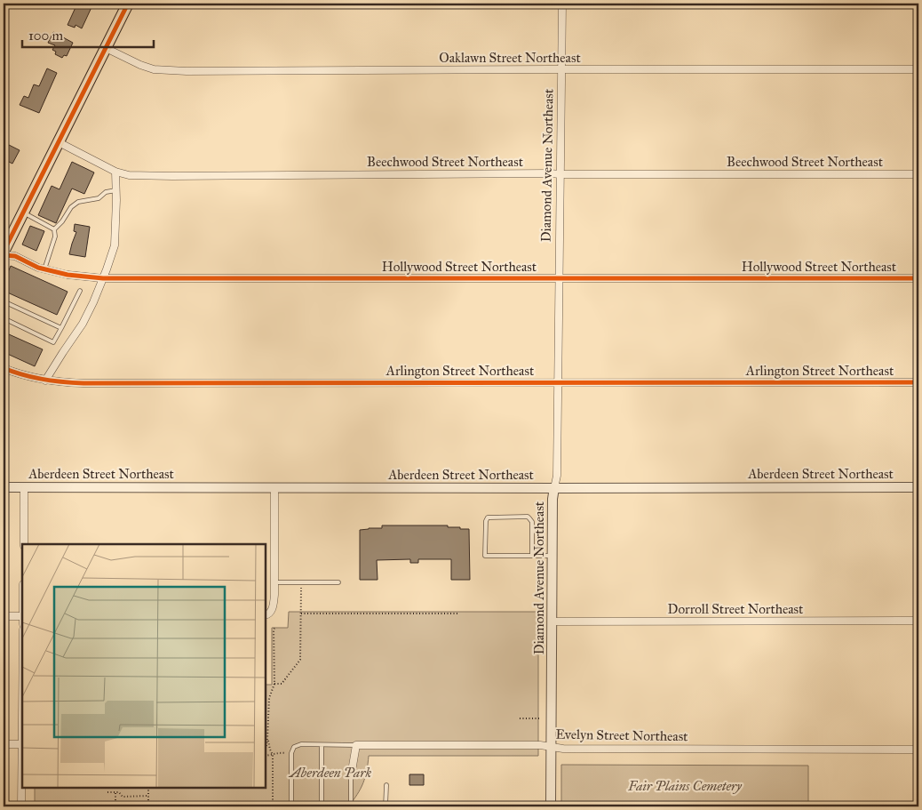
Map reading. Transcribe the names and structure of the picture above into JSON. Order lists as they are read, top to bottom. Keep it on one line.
{"streets":{"street":["Oaklawn Street Northeast","Beechwood Street Northeast","Diamond Avenue Northeast","Hollywood Street Northeast","Arlington Street Northeast","Aberdeen Street Northeast","Dorroll Street Northeast","Evelyn Street Northeast"]},"crossings":[["Oaklawn Street Northeast","Diamond Avenue Northeast"],["Beechwood Street Northeast","Diamond Avenue Northeast"],["Diamond Avenue Northeast","Hollywood Street Northeast"],["Diamond Avenue Northeast","Arlington Street Northeast"],["Diamond Avenue Northeast","Aberdeen Street Northeast"],["Diamond Avenue Northeast","Dorroll Street Northeast"],["Diamond Avenue Northeast","Evelyn Street Northeast"]],"parks":["Aberdeen Park","Fair Plains Cemetery"],"scale_bar":"100 m"}
